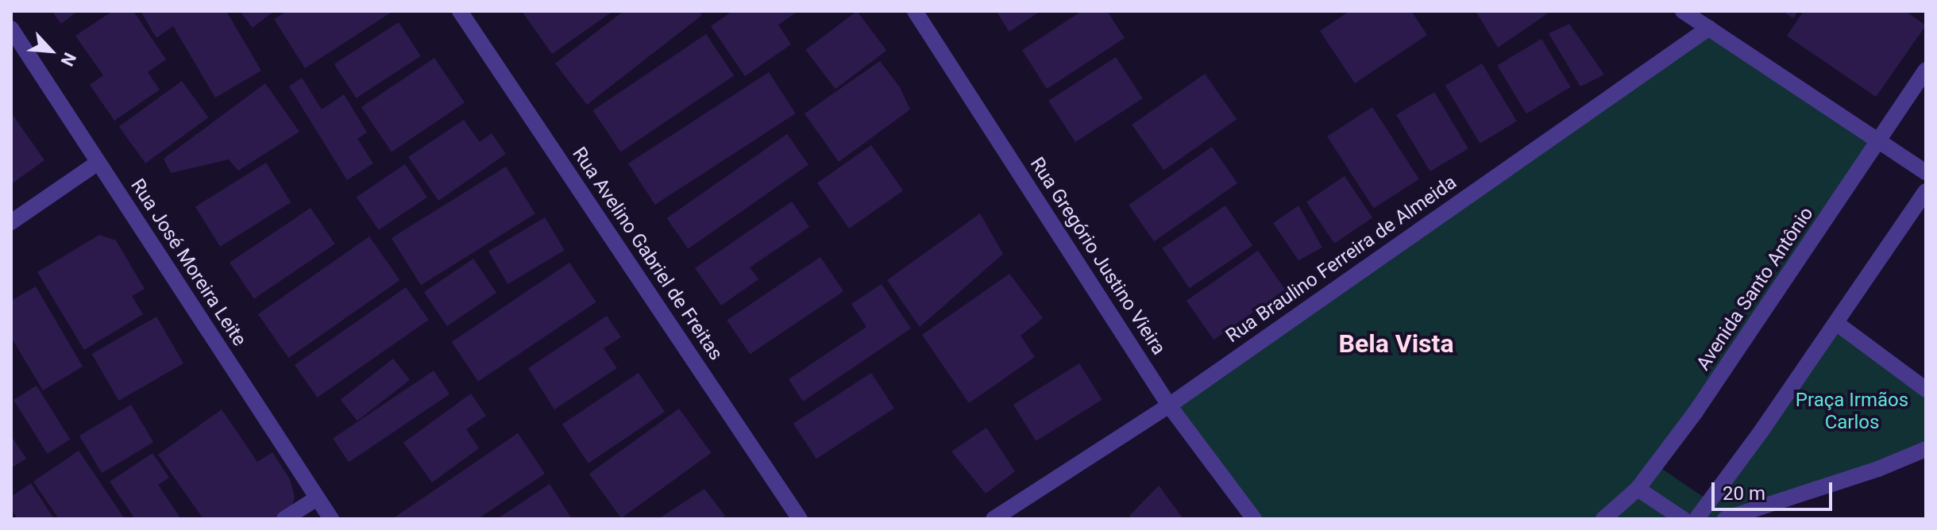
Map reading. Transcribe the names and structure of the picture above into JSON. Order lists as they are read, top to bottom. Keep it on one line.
{"streets":{"street":["Rua Avelino Gabriel de Freitas","Rua Gregório Justino Vieira","Rua Braulino Ferreira de Almeida","Rua José Moreira Leite","Avenida Santo Antônio"]},"crossings":[["Rua Gregório Justino Vieira","Rua Braulino Ferreira de Almeida"]],"districts":["Bela Vista"],"parks":["Praça Irmãos Carlos"],"scale_bar":"20 m","north":"bottom right"}
